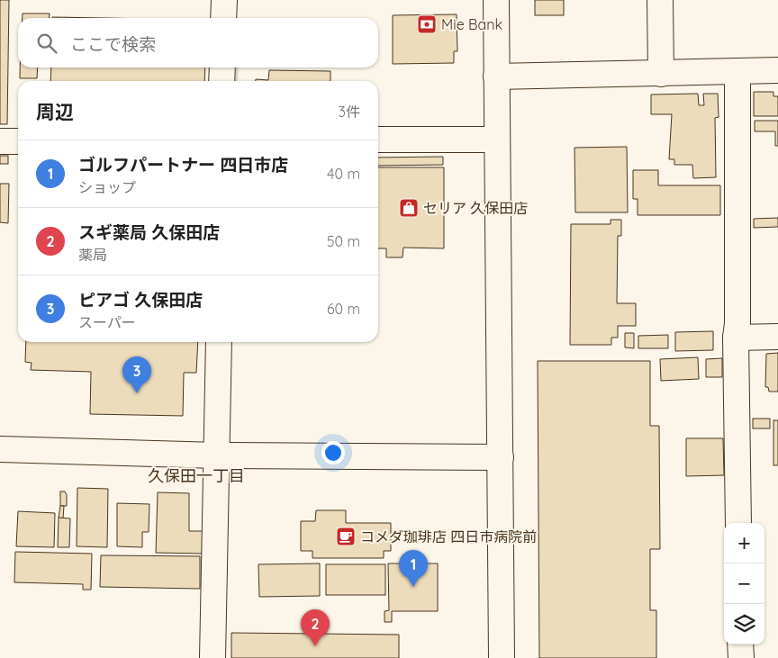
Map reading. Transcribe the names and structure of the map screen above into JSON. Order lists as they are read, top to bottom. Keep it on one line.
{"districts":["久保田一丁目"],"places":{"bank":["Mie Bank"],"shop":["セリア 久保田店"],"cafe":["コメダ珈琲店 四日市病院前"]},"page":{"search":"ここで検索","heading":["周辺","3件"],"list":[{"mark":"1","name":"ゴルフパートナー 四日市店","note":"ショップ","value":"40 m"},{"mark":"2","name":"スギ薬局 久保田店","note":"薬局","value":"50 m"},{"mark":"3","name":"ピアゴ 久保田店","note":"スーパー","value":"60 m"}],"pins":["3","1","2"],"map_buttons":["+","−"]}}
